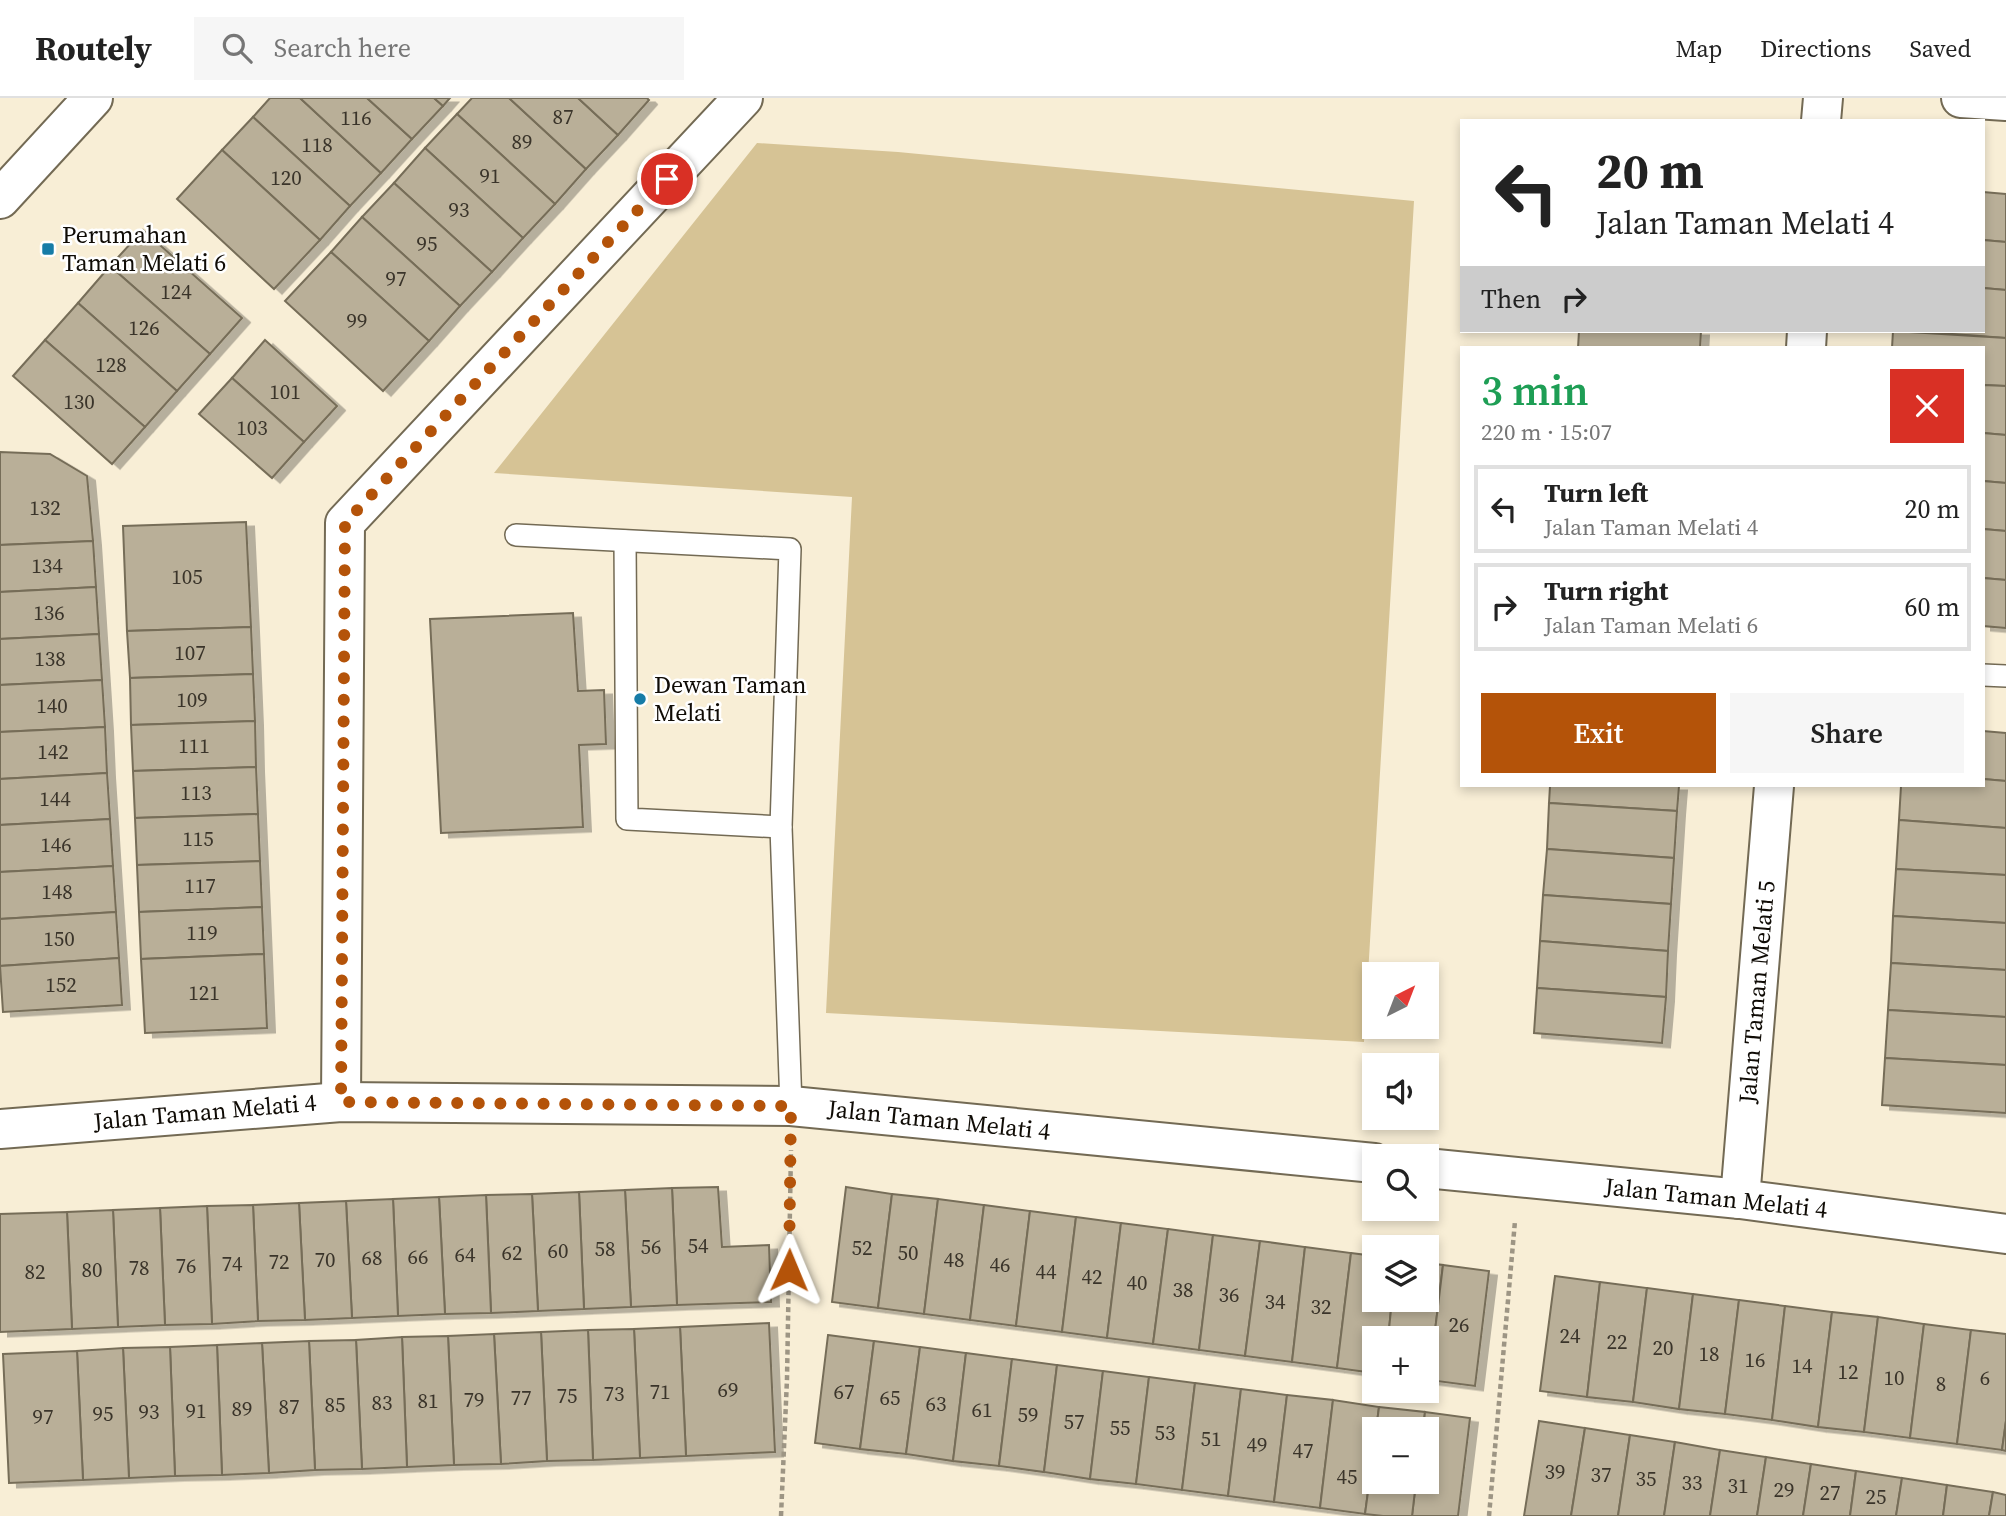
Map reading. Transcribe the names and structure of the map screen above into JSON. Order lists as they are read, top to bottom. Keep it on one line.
{"streets":{"street":["Jalan Taman Melati 5","Jalan Taman Melati 4"]},"crossings":[["Jalan Taman Melati 5","Jalan Taman Melati 4"]],"places":{"transit":["Perumahan Taman Melati 6"],"other":["Dewan Taman Melati"]},"house_numbers":["87","116","89","118","91","120","93","95","97","124","99","126","128","101","130","103","132","134","105","136","107","138","109","140","111","142","113","144","115","146","117","148","119","150","152","121","54","56","52","58","60","62","50","64","66","68","70","48","72","74","46","76","78","80","82","44","42","40","38","36","34","32","26","24","22","20","18","16","14","12","10","6","8","69","71","67","73","75","77","65","79","81","83","63","85","87","89","61","91","93","95","59","97","57","55","53","51","49","47","39","37","45","35","33","31","29","27","25"],"north":"top right","page":{"header":"Routely","search":"Search here","nav":["Map","Directions","Saved"],"turn":["20 m","Jalan Taman Melati 4"],"then":"Then","heading":["3 min","220 m · 15:07"],"list":[{"name":"Turn left","note":"Jalan Taman Melati 4","value":"20 m"},{"name":"Turn right","note":"Jalan Taman Melati 6","value":"60 m"}],"buttons":["Exit","Share"],"map_buttons":["+","−"]}}
